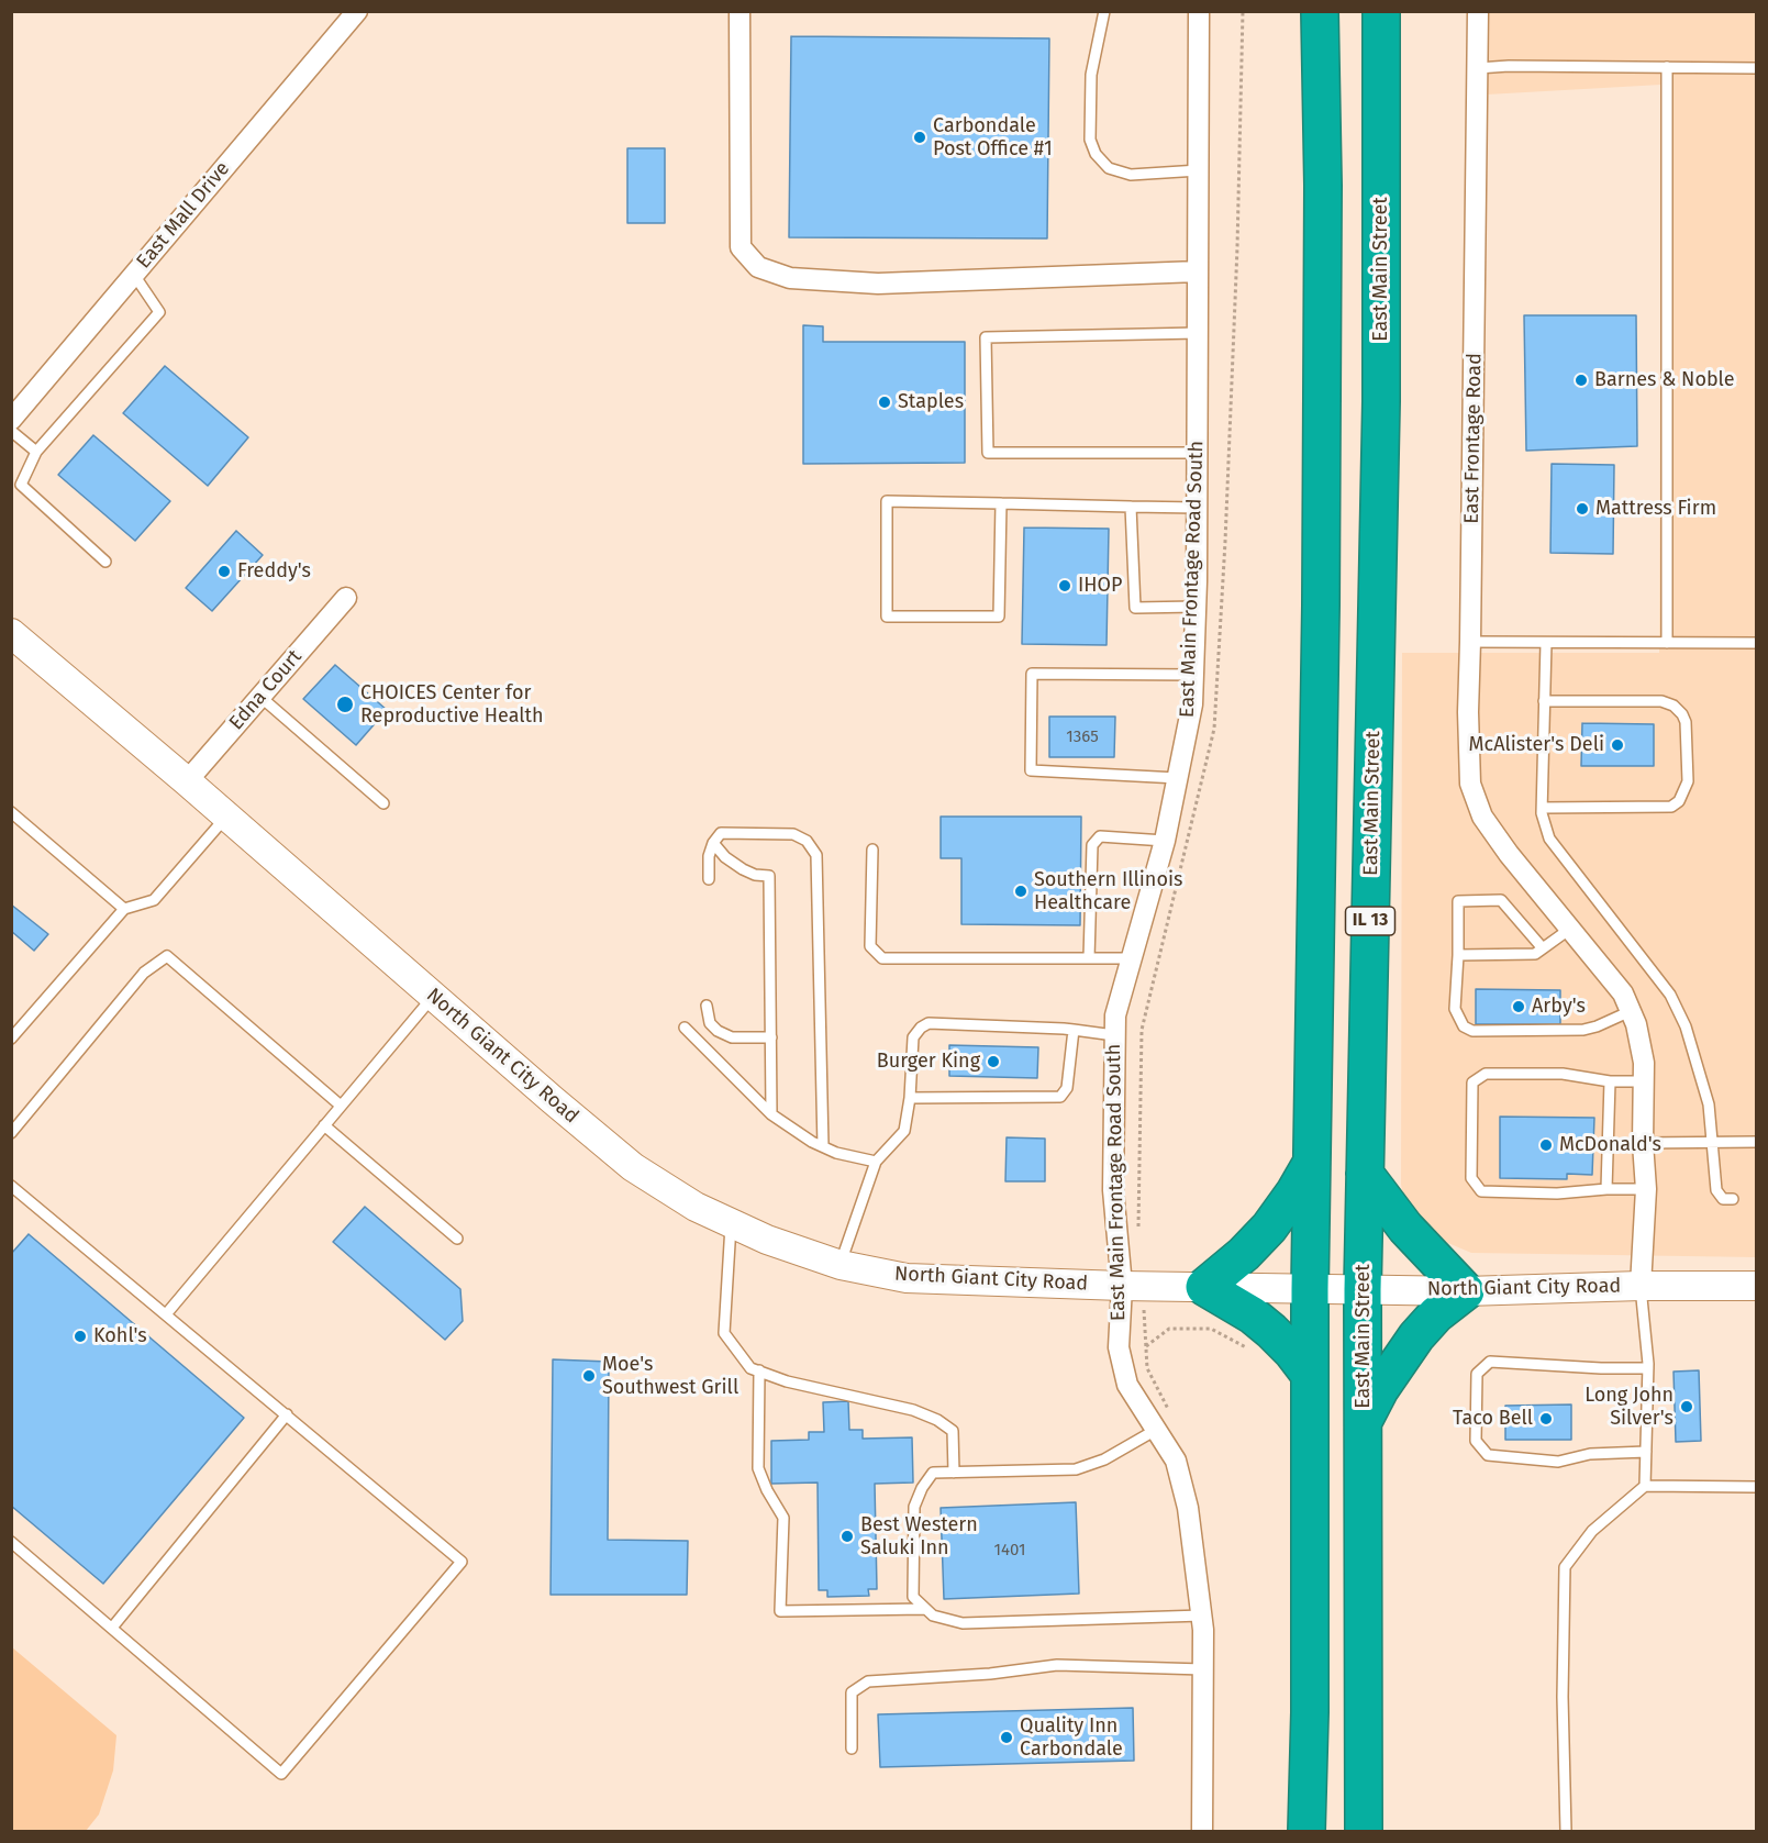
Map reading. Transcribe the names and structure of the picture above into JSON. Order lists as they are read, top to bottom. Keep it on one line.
{"streets":{"highway":["East Main Street","IL 13"],"street":["East Mall Drive","East Frontage Road","East Main Frontage Road South","Edna Court","North Giant City Road"]},"crossings":[["East Main Street","North Giant City Road"],["East Frontage Road","North Giant City Road"],["East Main Frontage Road South","North Giant City Road"],["Edna Court","North Giant City Road"]],"places":["Carbondale Post Office #1","Barnes & Noble","Staples","Mattress Firm","Freddy's","IHOP","CHOICES Center for Reproductive Health","McAlister's Deli","Southern Illinois Healthcare","Arby's","Burger King","McDonald's","Kohl's","Moe's Southwest Grill","Long John Silver's","Taco Bell","Best Western Saluki Inn","Quality Inn Carbondale"],"house_numbers":["1365","1401"]}
